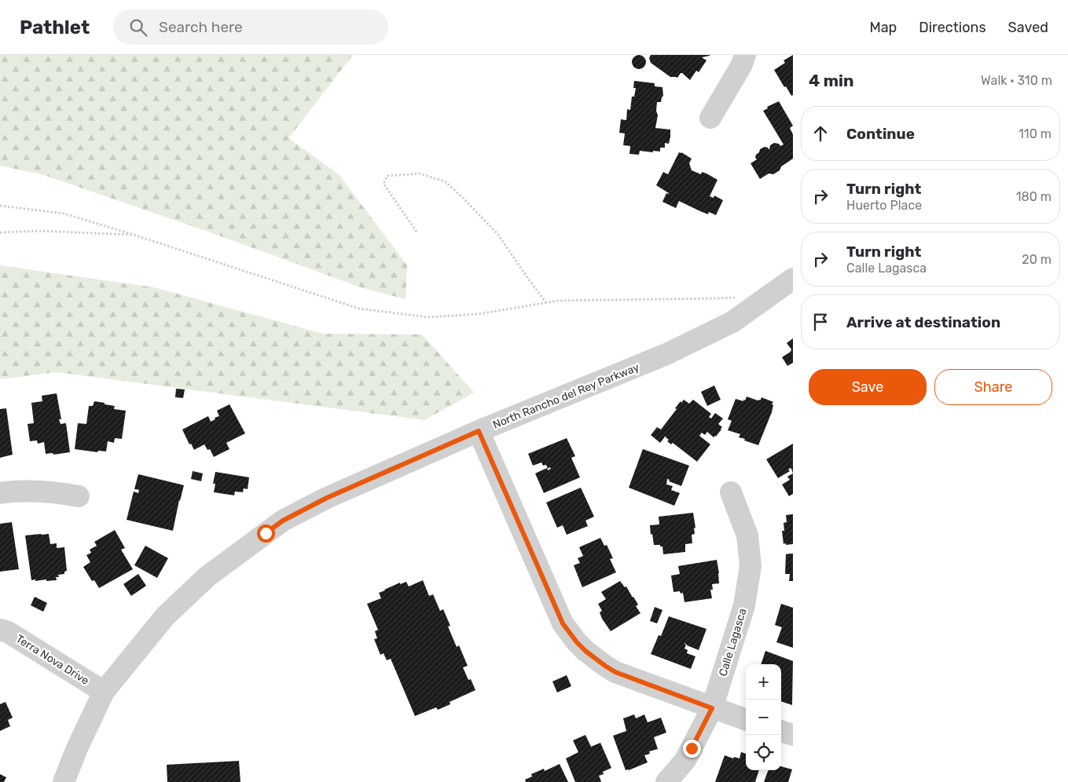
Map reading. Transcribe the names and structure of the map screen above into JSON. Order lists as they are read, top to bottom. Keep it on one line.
{"streets":{"street":["North Rancho del Rey Parkway","Calle Lagasca","Terra Nova Drive"]},"crossings":[["North Rancho del Rey Parkway","Terra Nova Drive"]],"page":{"header":"Pathlet","search":"Search here","nav":["Map","Directions","Saved"],"heading":["4 min","Walk · 310 m"],"list":[["Continue","110 m"],["Turn right","Huerto Place","180 m"],["Turn right","Calle Lagasca","20 m"],"Arrive at destination"],"buttons":["Save","Share"],"map_buttons":["+","−"]}}
